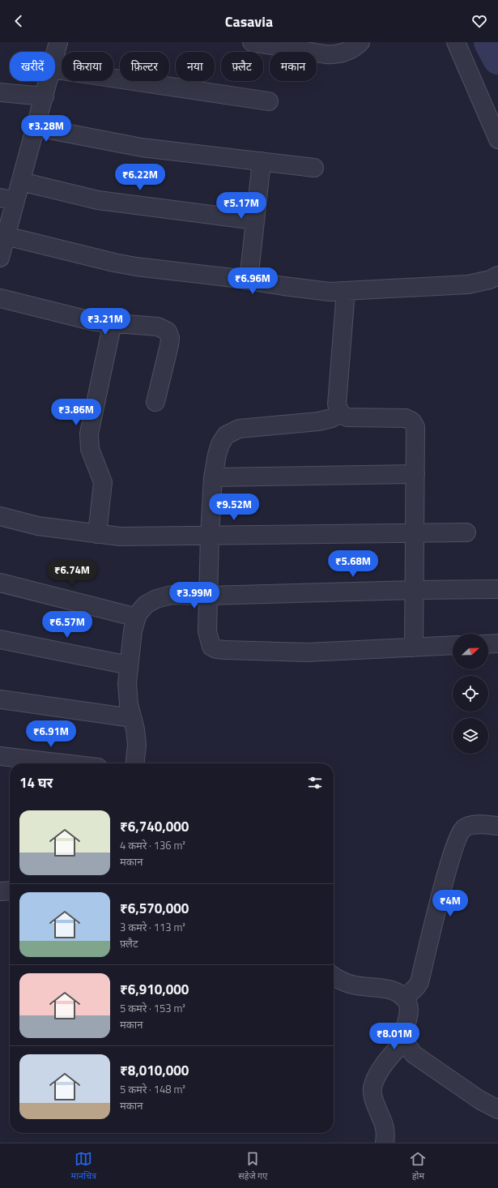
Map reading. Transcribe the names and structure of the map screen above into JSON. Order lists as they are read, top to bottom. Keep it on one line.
{"north":"right","page":{"header":"Casavia","chip":["खरीदें","किराया","फ़िल्टर","नया","फ़्लैट","मकान"],"price":["₹3.28M","₹6.22M","₹5.17M","₹6.96M","₹3.21M","₹3.86M","₹9.52M","₹5.68M","₹6.74M","₹3.99M","₹6.57M","₹6.91M","₹4M","₹8.01M"],"heading":"14 घर","list":[{"name":"₹6,740,000","note":"4 कमरे · 136 m² · मकान"},{"name":"₹6,570,000","note":"3 कमरे · 113 m² · फ़्लैट"},{"name":"₹6,910,000","note":"5 कमरे · 153 m² · मकान"},{"name":"₹8,010,000","note":"5 कमरे · 148 m² · मकान"}],"tabs":["मानचित्र","सहेजे गए","होम"]}}
